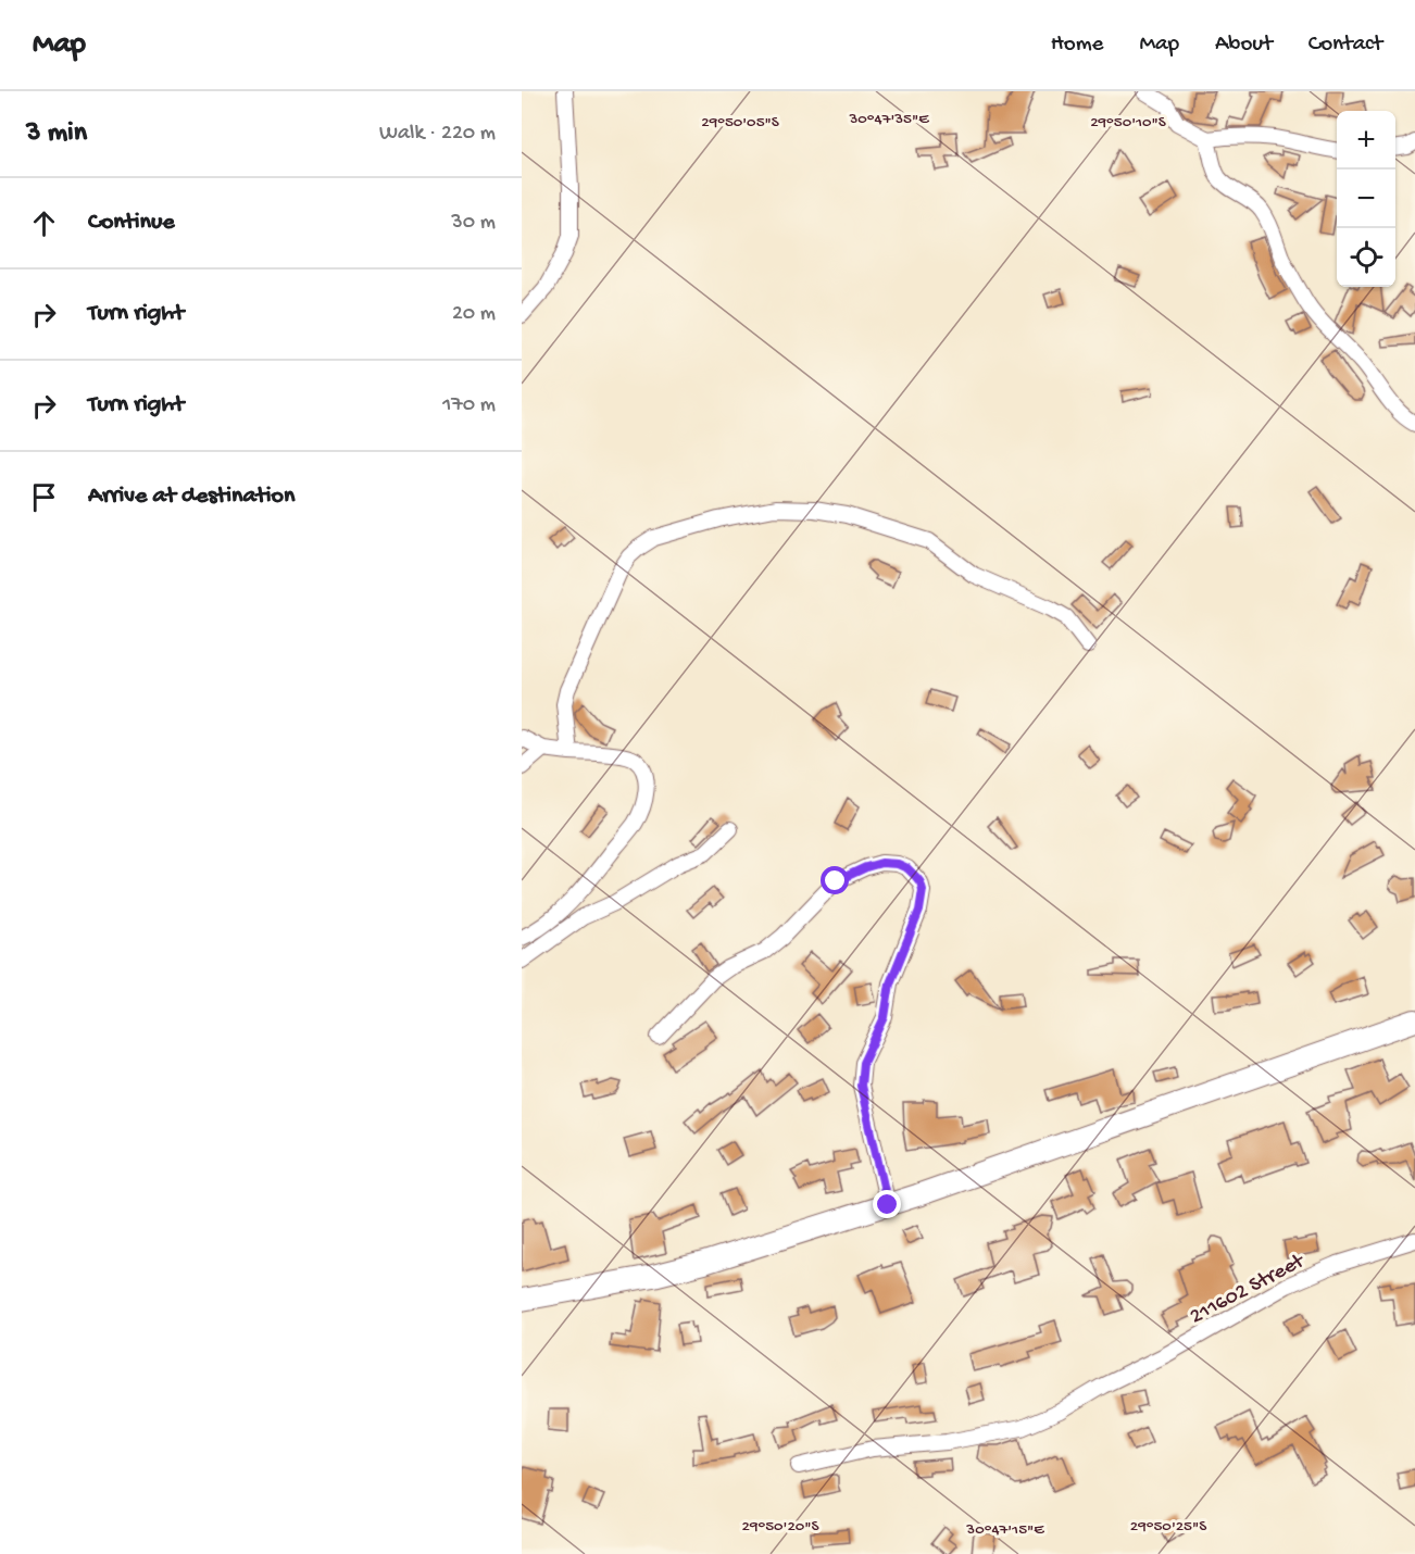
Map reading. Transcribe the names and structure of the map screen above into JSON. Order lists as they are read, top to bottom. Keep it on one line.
{"streets":{"street":["211602 Street"]},"page":{"header":"Map","nav":["Home","Map","About","Contact"],"heading":["3 min","Walk · 220 m"],"map_buttons":["+","−"],"list":[["Continue","30 m"],["Turn right","20 m"],["Turn right","170 m"],"Arrive at destination"]},"coordinates":["30°47'35\"E","29°50'05\"S","29°50'10\"S","29°50'20\"S","29°50'25\"S","30°47'15\"E"]}
